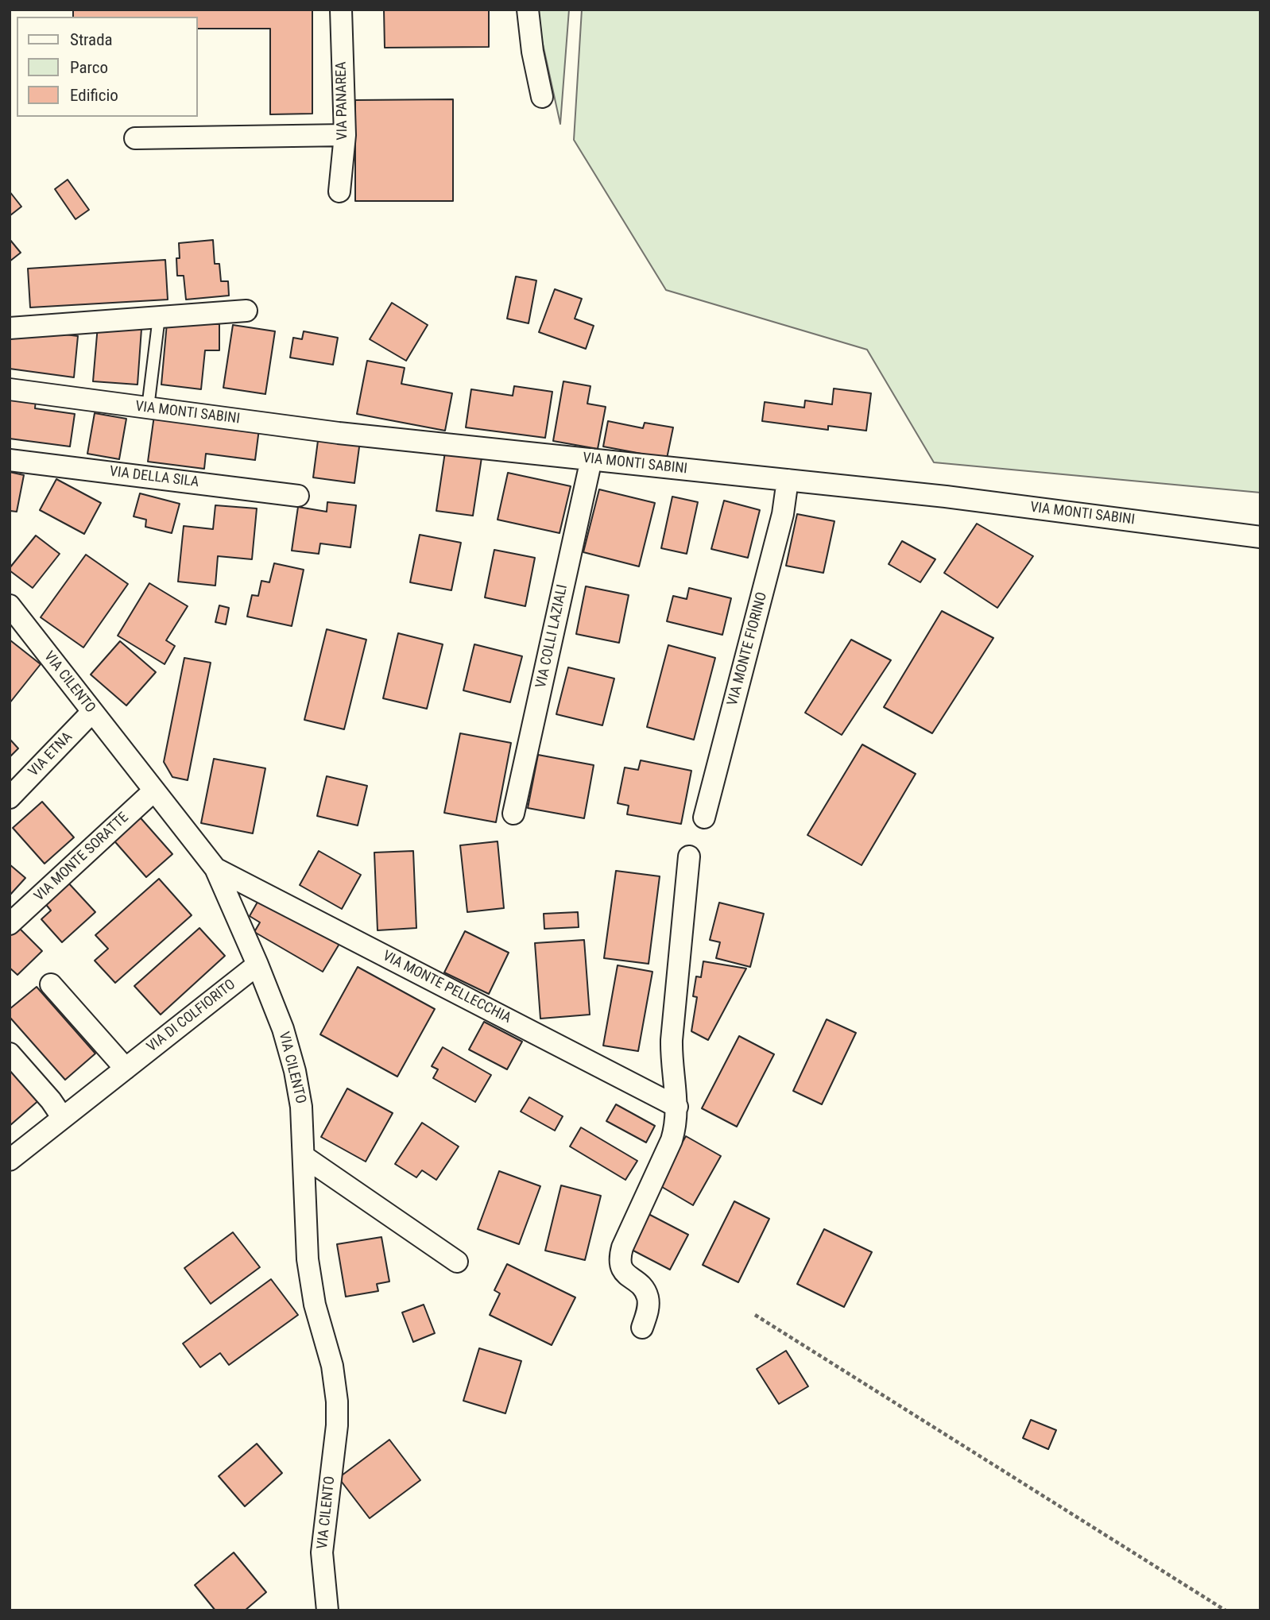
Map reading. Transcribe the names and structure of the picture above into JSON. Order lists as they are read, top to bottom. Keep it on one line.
{"streets":{"street":["VIA PANAREA","VIA MONTI SABINI","VIA DELLA SILA","VIA COLLI LAZIALI","VIA MONTE FIORINO","VIA CILENTO","VIA ETNA","VIA MONTE SORATTE","VIA MONTE PELLECCHIA","VIA DI COLFIORITO"]},"crossings":[["VIA MONTI SABINI","VIA COLLI LAZIALI"],["VIA MONTI SABINI","VIA MONTE FIORINO"],["VIA CILENTO","VIA ETNA"],["VIA CILENTO","VIA MONTE SORATTE"],["VIA CILENTO","VIA MONTE PELLECCHIA"],["VIA CILENTO","VIA DI COLFIORITO"]],"legend":["Strada","Parco","Edificio"]}
